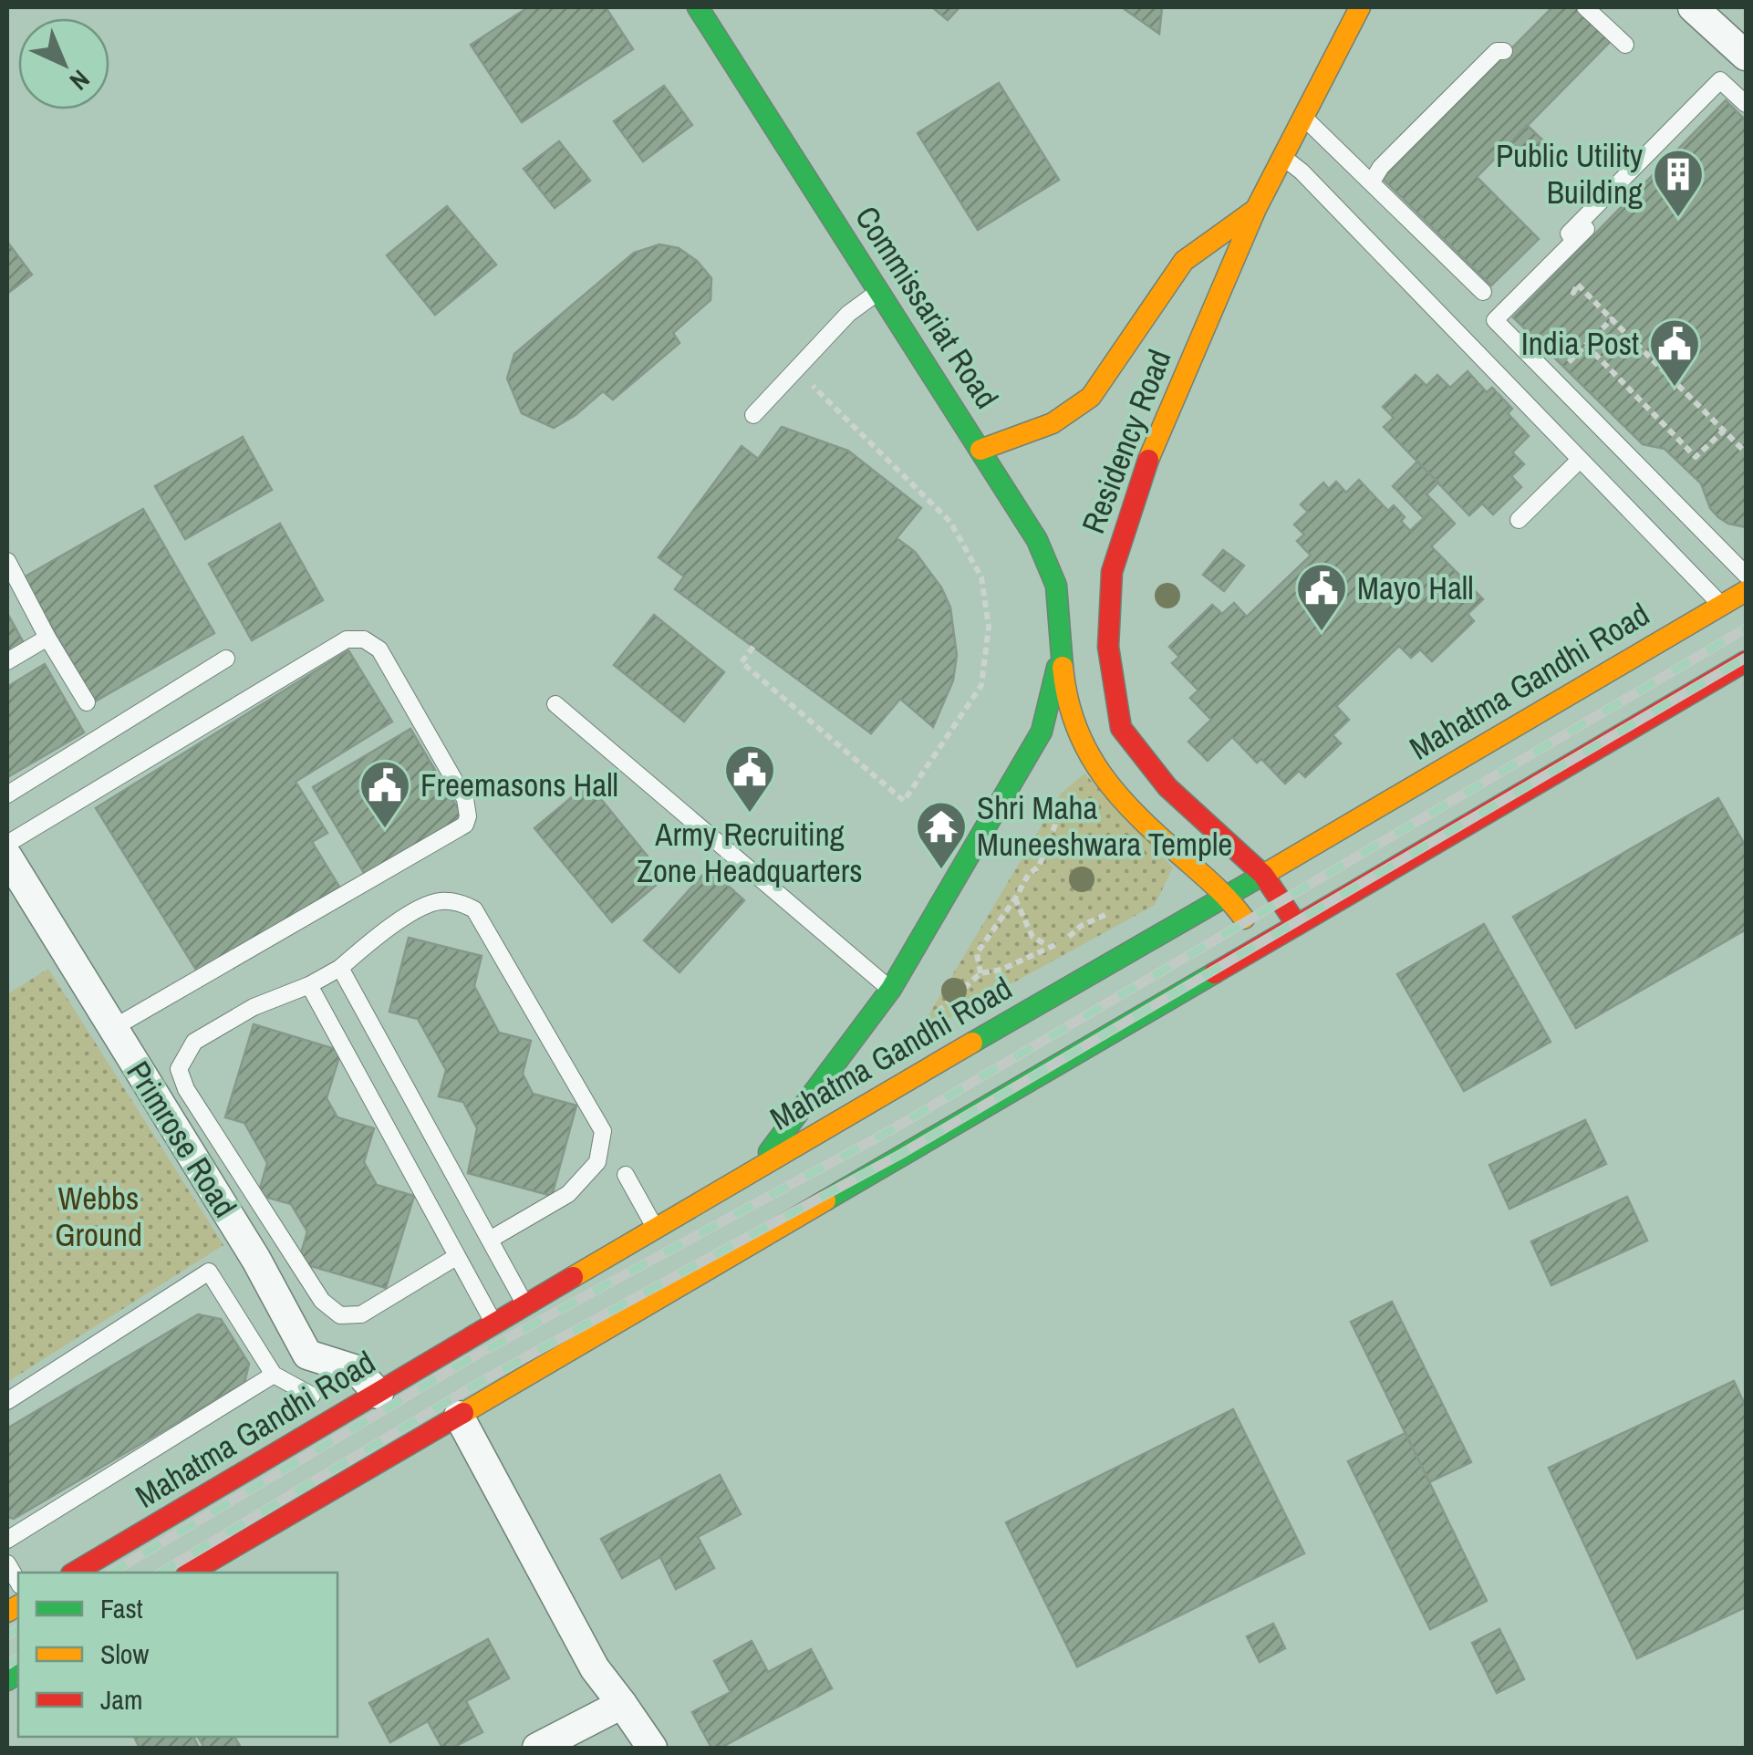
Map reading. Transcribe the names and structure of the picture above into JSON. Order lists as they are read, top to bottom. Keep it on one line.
{"streets":{"main road":["Commissariat Road","Residency Road","Mahatma Gandhi Road"],"street":["Primrose Road"]},"crossings":[["Commissariat Road","Mahatma Gandhi Road"],["Residency Road","Mahatma Gandhi Road"],["Mahatma Gandhi Road","Primrose Road"]],"parks":["Webbs Ground"],"places":{"building":["Public Utility Building"],"public building":["India Post","Mayo Hall","Army Recruiting Zone Headquarters","Freemasons Hall"],"temple":["Shri Maha Muneeshwara Temple"]},"legend":["Fast","Slow","Jam"],"north":"bottom right"}
